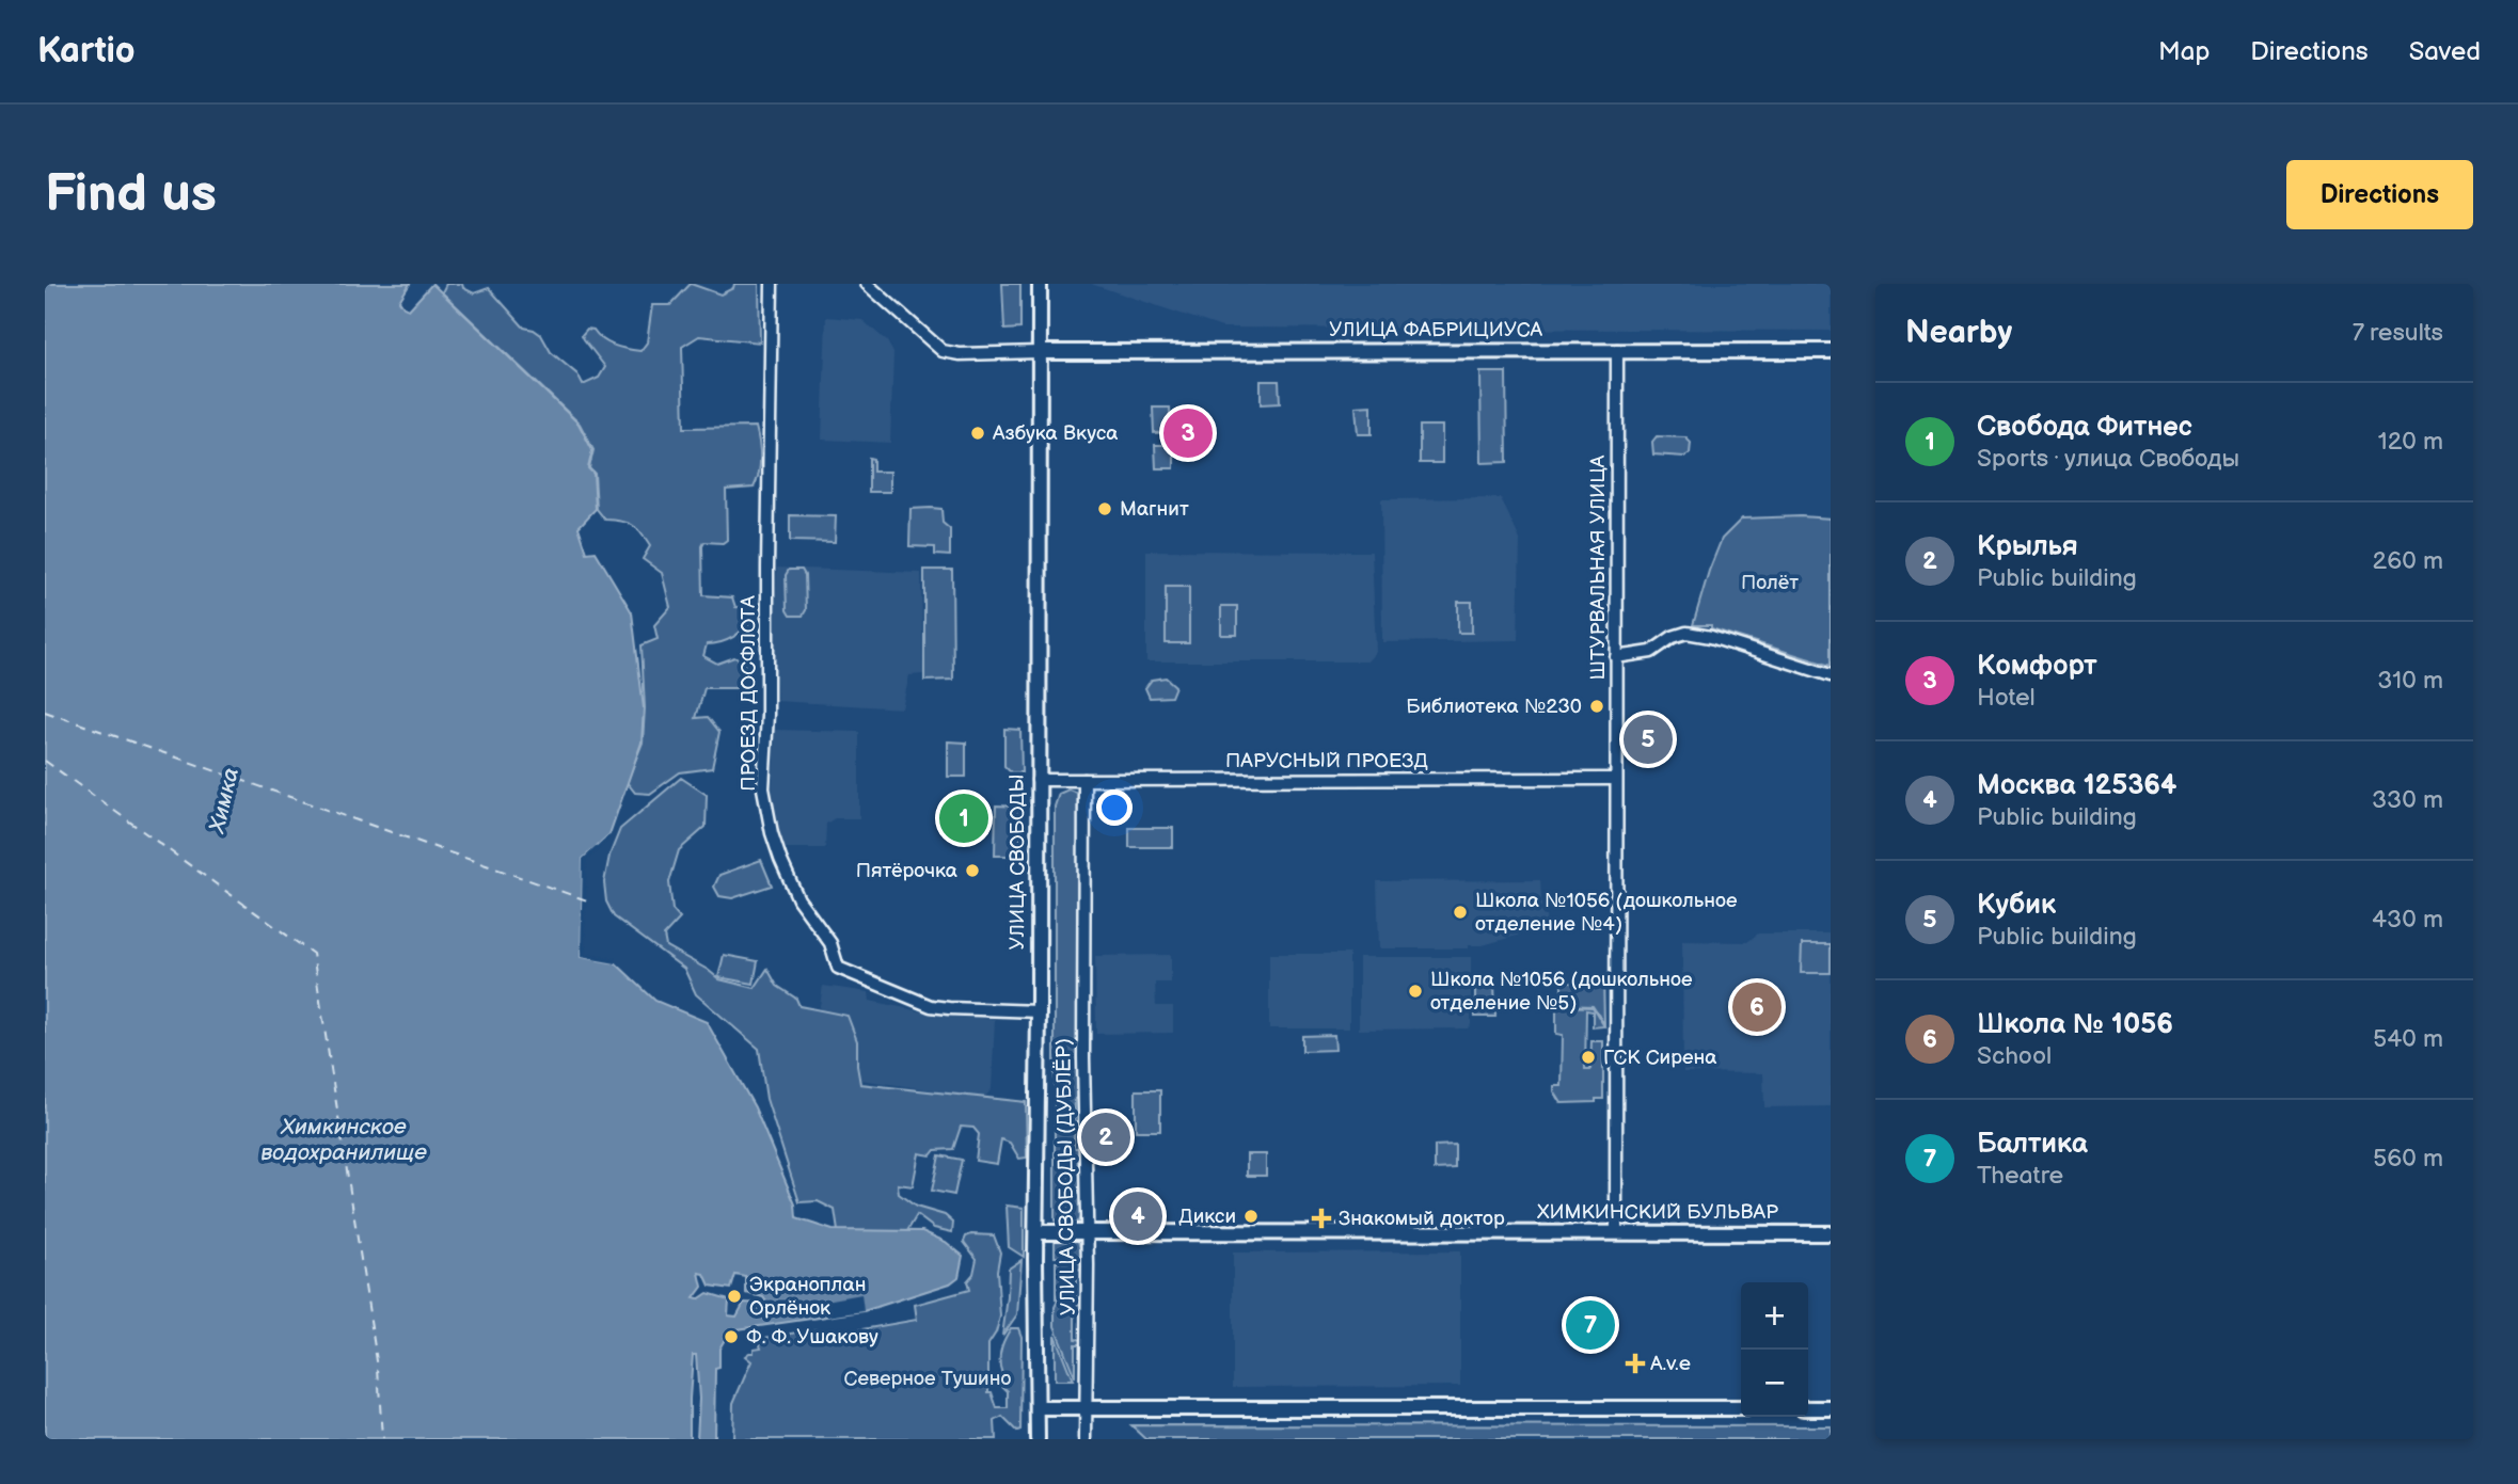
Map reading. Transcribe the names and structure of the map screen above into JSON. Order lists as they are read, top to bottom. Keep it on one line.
{"streets":{"main road":["УЛИЦА ФАБРИЦИУСА","УЛИЦА СВОБОДЫ","ХИМКИНСКИЙ БУЛЬВАР"],"street":["ШТУРВАЛЬНАЯ УЛИЦА","ПРОЕЗД ДОСФЛОТА","ПАРУСНЫЙ ПРОЕЗД","УЛИЦА СВОБОДЫ (ДУБЛЁР)"]},"crossings":[["УЛИЦА ФАБРИЦИУСА","ШТУРВАЛЬНАЯ УЛИЦА"],["УЛИЦА ФАБРИЦИУСА","УЛИЦА СВОБОДЫ"],["ШТУРВАЛЬНАЯ УЛИЦА","ПАРУСНЫЙ ПРОЕЗД"],["ШТУРВАЛЬНАЯ УЛИЦА","ХИМКИНСКИЙ БУЛЬВАР"],["ПРОЕЗД ДОСФЛОТА","УЛИЦА СВОБОДЫ"],["ПАРУСНЫЙ ПРОЕЗД","УЛИЦА СВОБОДЫ"],["ПАРУСНЫЙ ПРОЕЗД","УЛИЦА СВОБОДЫ (ДУБЛЁР)"],["УЛИЦА СВОБОДЫ","ХИМКИНСКИЙ БУЛЬВАР"],["УЛИЦА СВОБОДЫ (ДУБЛЁР)","ХИМКИНСКИЙ БУЛЬВАР"]],"water":["Химка","Химкинское водохранилище"],"parks":["Полёт","Северное Тушино"],"places":{"other":["Азбука Вкуса","Магнит","Библиотека №230","Пятёрочка","Школа №1056 (дошкольное отделение №4)","Школа №1056 (дошкольное отделение №5)","ГСК Сирена","Дикси","Экраноплан Орлёнок","Ф. Ф. Ушакову"],"health":["Знакомый доктор","A.v.e"]},"page":{"header":"Kartio","nav":["Map","Directions","Saved"],"buttons":"Directions","title":"Find us","heading":["Nearby","7 results"],"list":[{"mark":"1","name":"Свобода Фитнес","note":"Sports · улица Свободы","value":"120 m"},{"mark":"2","name":"Крылья","note":"Public building","value":"260 m"},{"mark":"3","name":"Комфорт","note":"Hotel","value":"310 m"},{"mark":"4","name":"Москва 125364","note":"Public building","value":"330 m"},{"mark":"5","name":"Кубик","note":"Public building","value":"430 m"},{"mark":"6","name":"Школа № 1056","note":"School","value":"540 m"},{"mark":"7","name":"Балтика","note":"Theatre","value":"560 m"}],"pins":["3","5","1","6","2","4","7"],"map_buttons":["+","−"]}}
